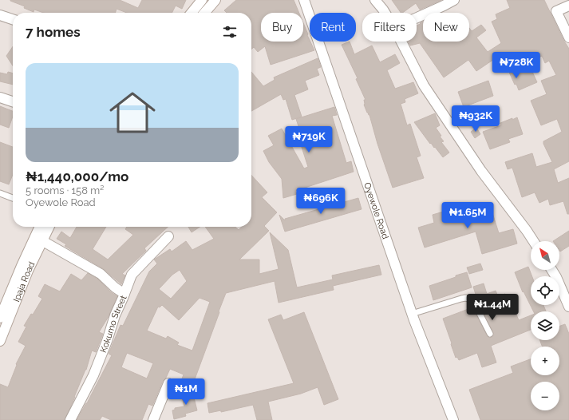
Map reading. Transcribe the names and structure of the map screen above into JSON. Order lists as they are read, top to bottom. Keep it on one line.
{"streets":{"street":["Oyewole Road","Ipaja Road","Kokumo Street"]},"north":"top left","page":{"chip":["Buy","Rent","Filters","New"],"heading":"7 homes","list":[{"name":"₦1,440,000/mo","note":"5 rooms · 158 m² · Oyewole Road"}],"price":["₦728K","₦932K","₦719K","₦696K","₦1.65M","₦1.44M","₦1M"],"map_buttons":["+","−"]}}
